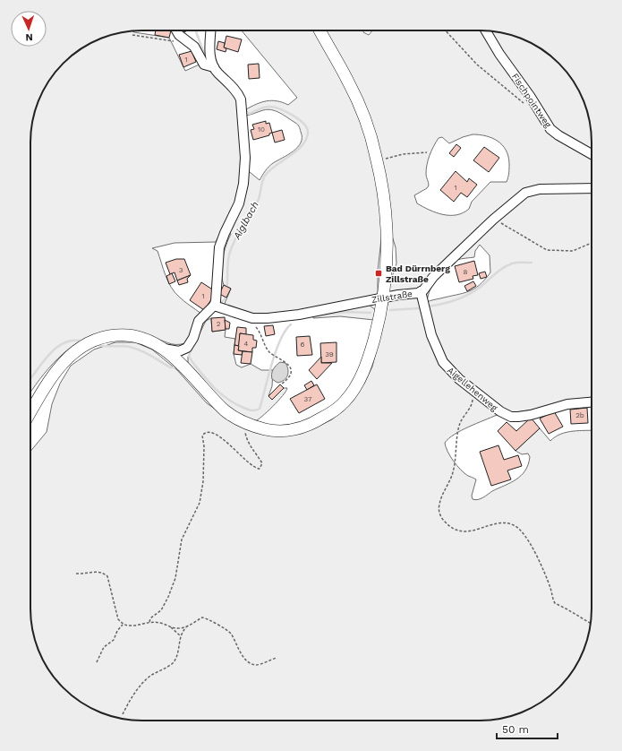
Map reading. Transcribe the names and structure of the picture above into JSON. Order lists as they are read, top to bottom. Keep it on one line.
{"streets":{"street":["Fischpointweg","Zillstraße","Aigellehenweg"]},"crossings":[["Zillstraße","Aigellehenweg"]],"water":["Aiglbach"],"places":{"transit":["Bad Dürrnberg Zillstraße"]},"house_numbers":["1","10","1","3","8","1","2","4","6","39","37","2b"],"scale_bar":"50 m","north":"bottom"}
